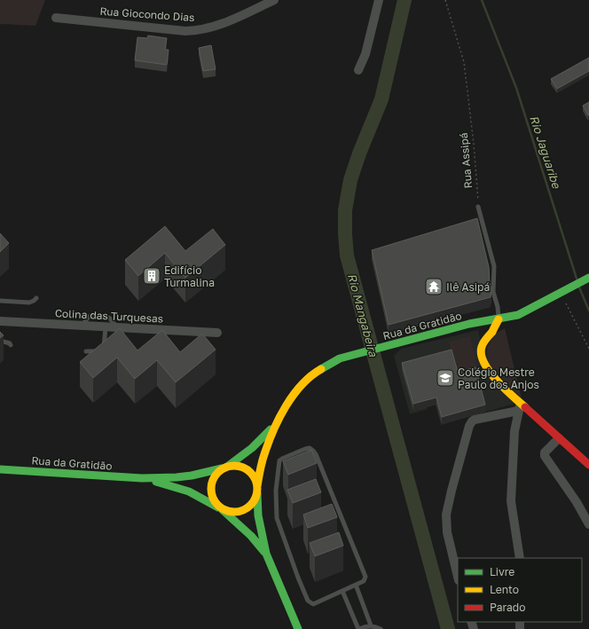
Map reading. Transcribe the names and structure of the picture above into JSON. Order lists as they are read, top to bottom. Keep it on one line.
{"streets":{"street":["Rua Giocondo Dias","Colina das Turquesas","Rua da Gratidão"],"path":["Rua Assipá"]},"water":["Rio Jaguaribe","Rio Mangabeira"],"places":{"building":["Edifício Turmalina"],"temple":["Ilê Asipá"],"school or university":["Colégio Mestre Paulo dos Anjos"]},"legend":["Livre","Lento","Parado"]}
